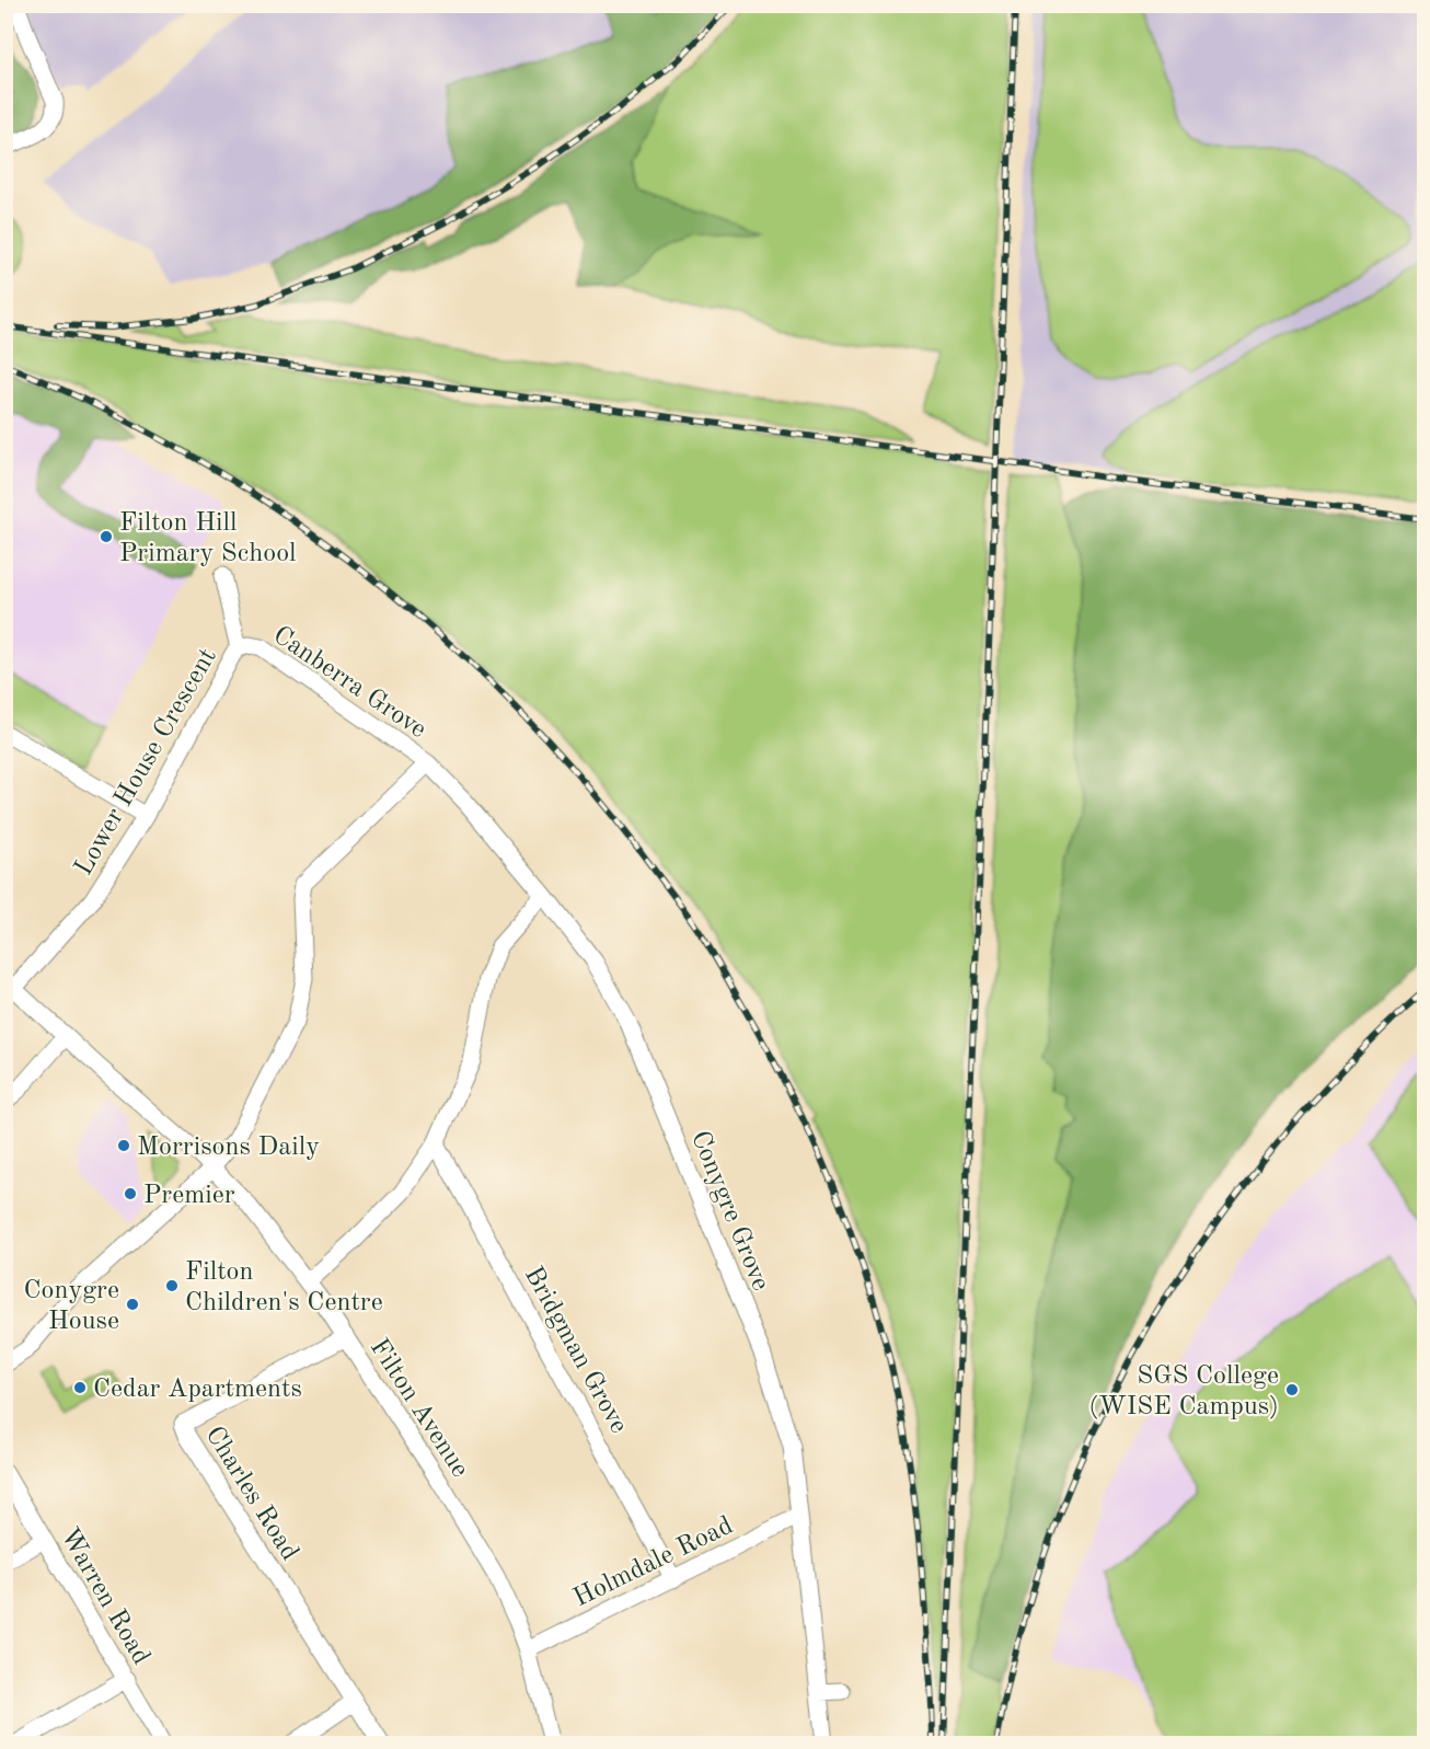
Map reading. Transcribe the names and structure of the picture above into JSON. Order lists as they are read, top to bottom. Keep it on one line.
{"streets":{"street":["Canberra Grove","Lower House Crescent","Conygre Grove","Bridgman Grove","Filton Avenue","Charles Road","Holmdale Road","Warren Road"]},"crossings":[["Canberra Grove","Lower House Crescent"],["Canberra Grove","Conygre Grove"],["Lower House Crescent","Filton Avenue"],["Conygre Grove","Holmdale Road"],["Bridgman Grove","Holmdale Road"],["Filton Avenue","Charles Road"],["Filton Avenue","Holmdale Road"]],"places":["Filton Hill Primary School","Morrisons Daily","Premier","Filton Children's Centre","Conygre House","Cedar Apartments","SGS College (WISE Campus)"]}
